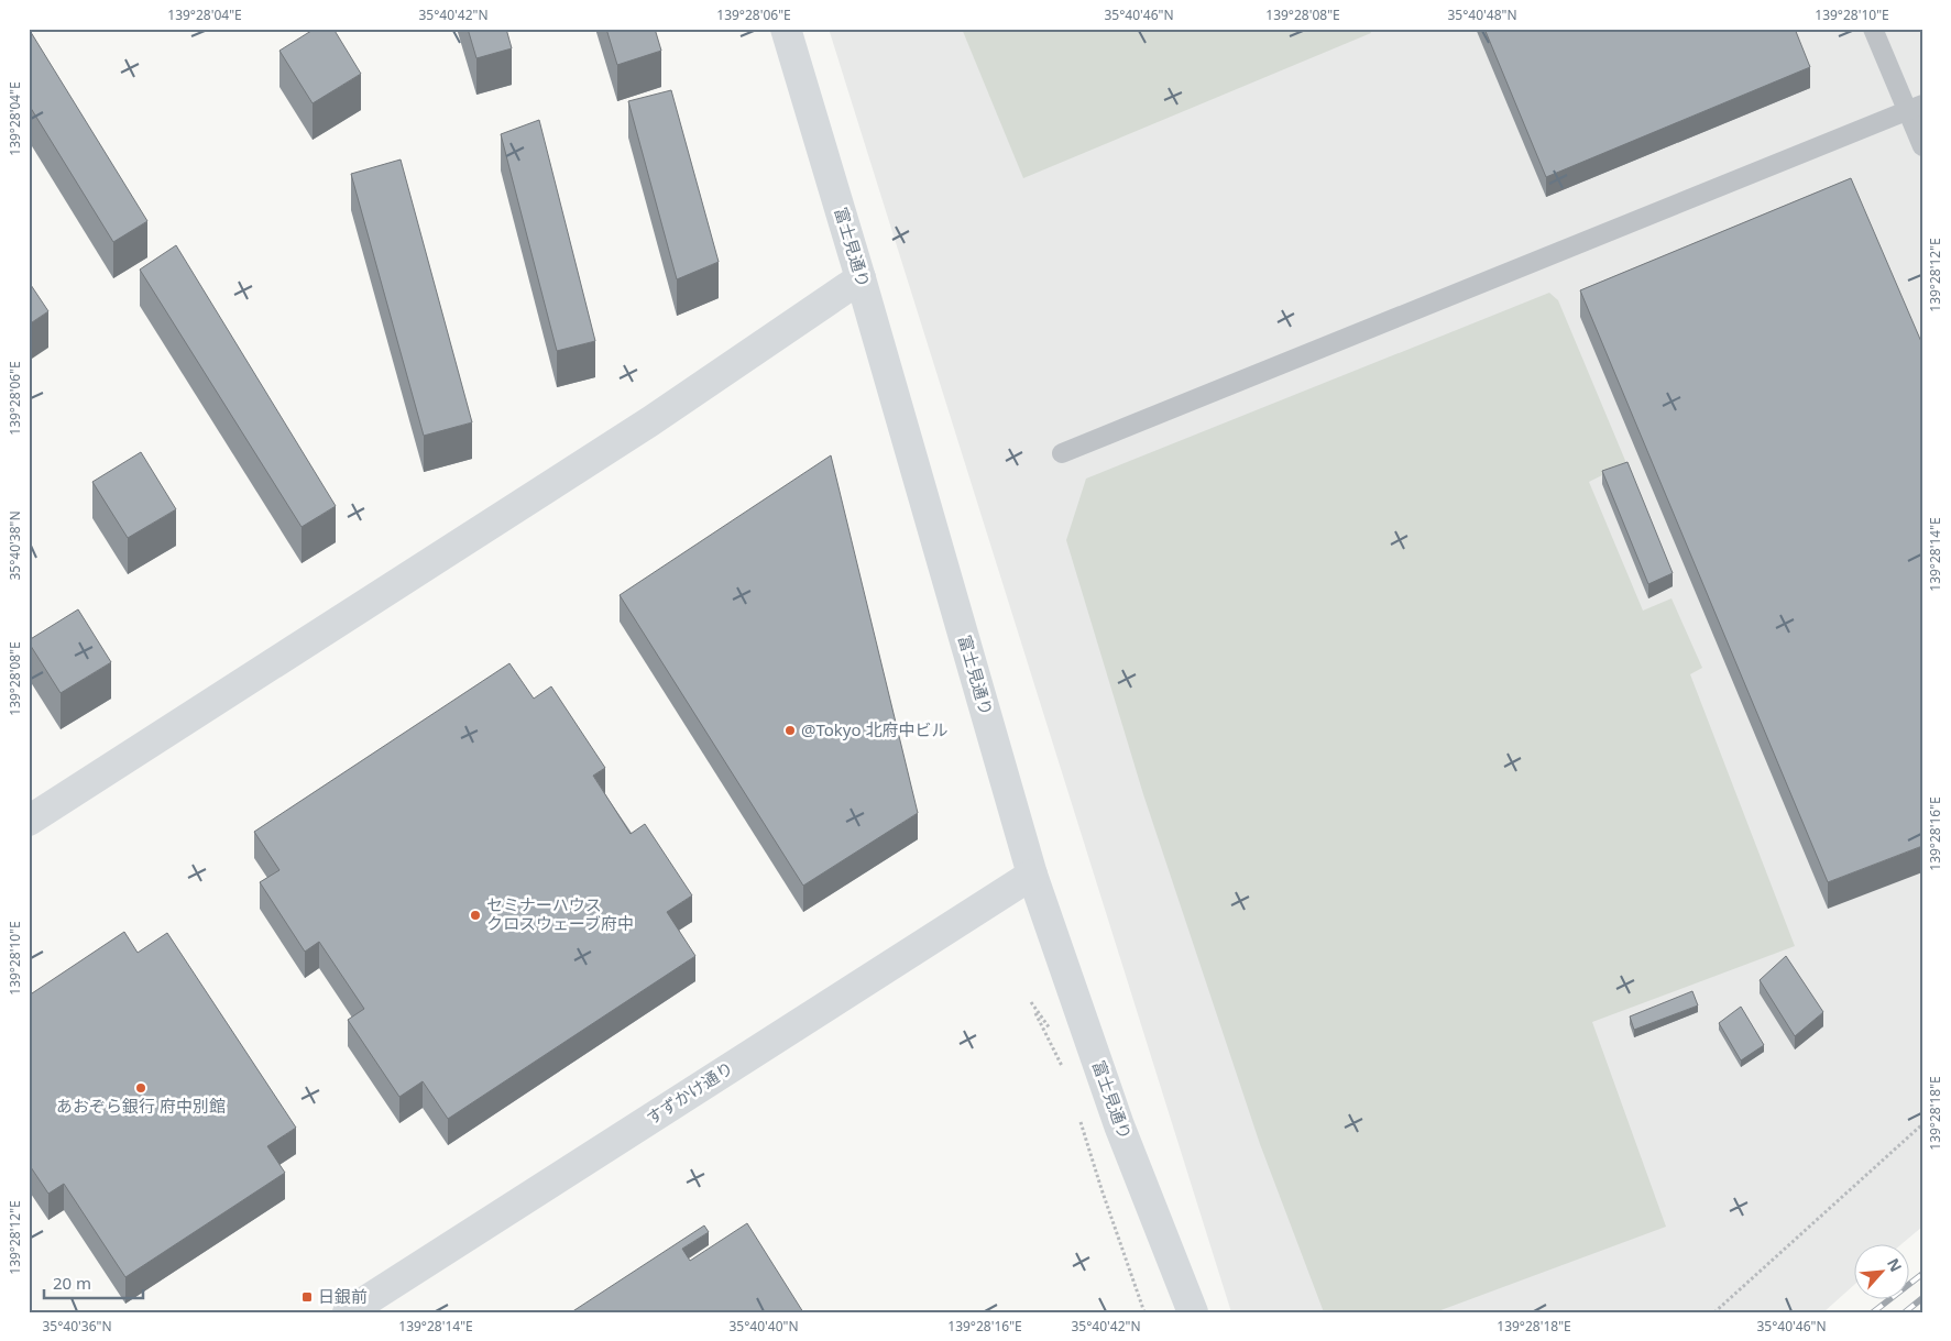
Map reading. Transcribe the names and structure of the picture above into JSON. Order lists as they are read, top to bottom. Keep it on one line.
{"streets":{"street":["富士見通り","すずかけ通り"]},"crossings":[["富士見通り","すずかけ通り"]],"places":{"other":["@Tokyo 北府中ビル","セミナーハウス クロスウェーブ府中","あおぞら銀行 府中別館"],"transit":["日銀前"]},"scale_bar":"20 m","north":"top right","coordinates":["139°28'04\"E","35°40'42\"N","139°28'06\"E","35°40'46\"N","139°28'08\"E","35°40'48\"N","139°28'10\"E","139°28'12\"E","35°40'38\"N","139°28'14\"E","139°28'16\"E","139°28'18\"E","35°40'36\"N","35°40'40\"N"]}
